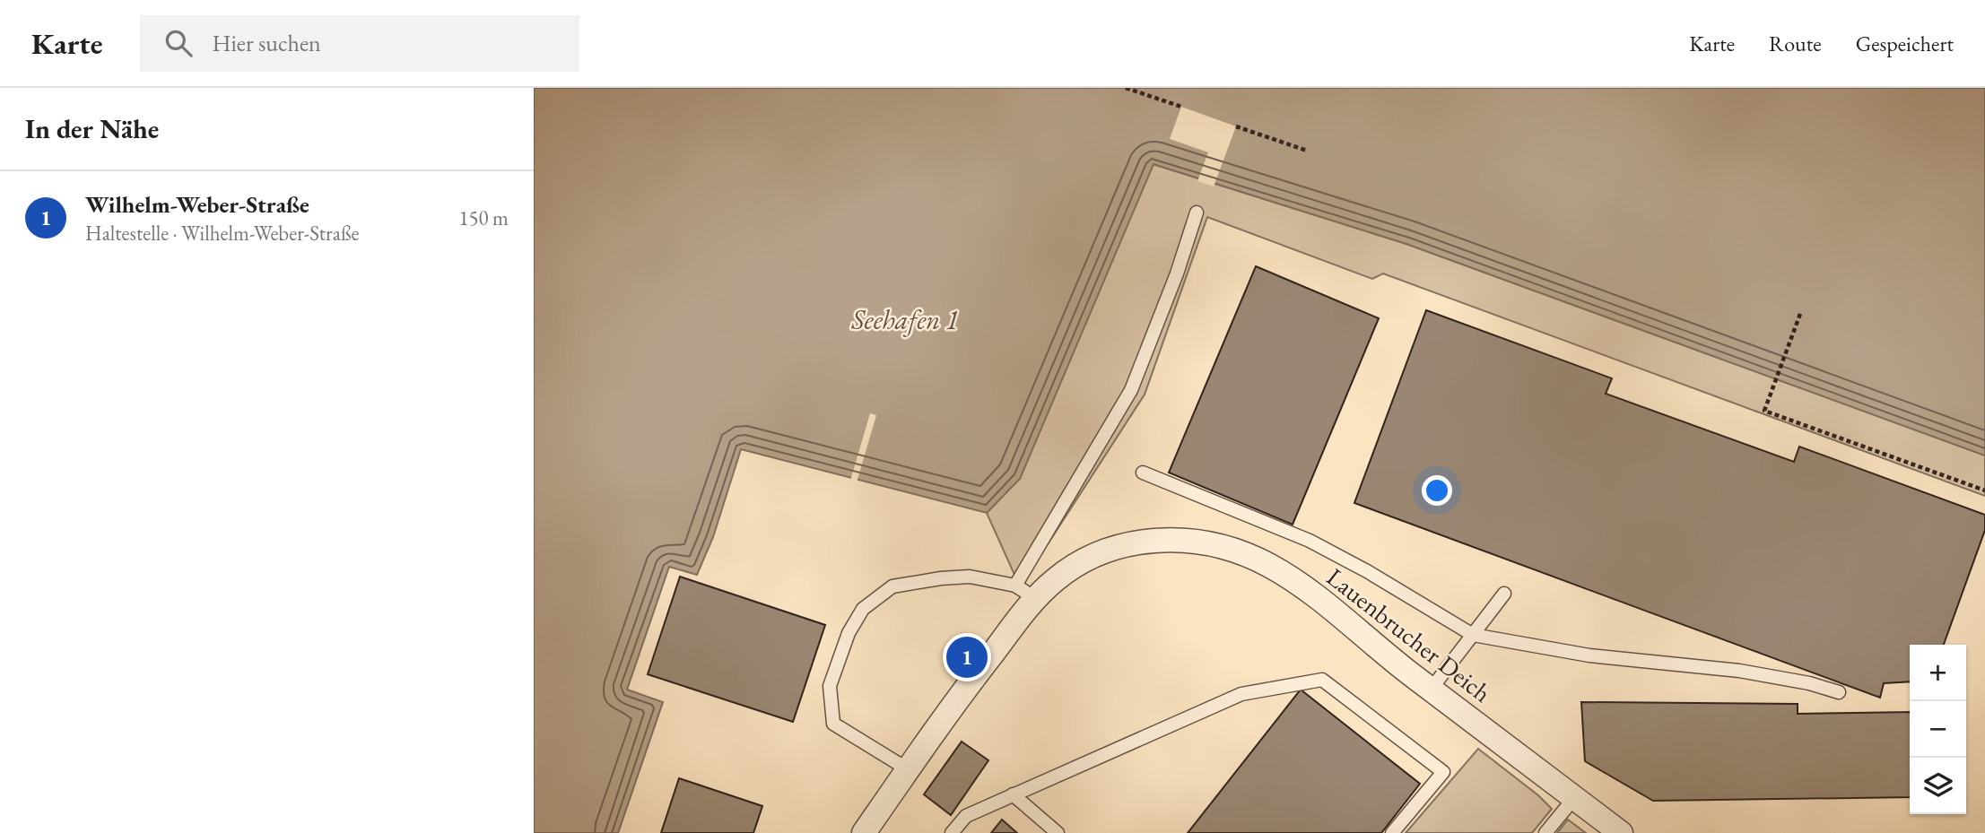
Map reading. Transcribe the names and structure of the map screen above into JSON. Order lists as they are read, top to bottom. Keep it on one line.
{"streets":{"street":["Lauenbrucher Deich"]},"water":["Seehafen 1"],"page":{"header":"Karte","search":"Hier suchen","nav":["Karte","Route","Gespeichert"],"heading":"In der Nähe","list":[{"mark":"1","name":"Wilhelm-Weber-Straße","note":"Haltestelle · Wilhelm-Weber-Straße","value":"150 m"}],"pins":"1","map_buttons":["+","−"]}}
